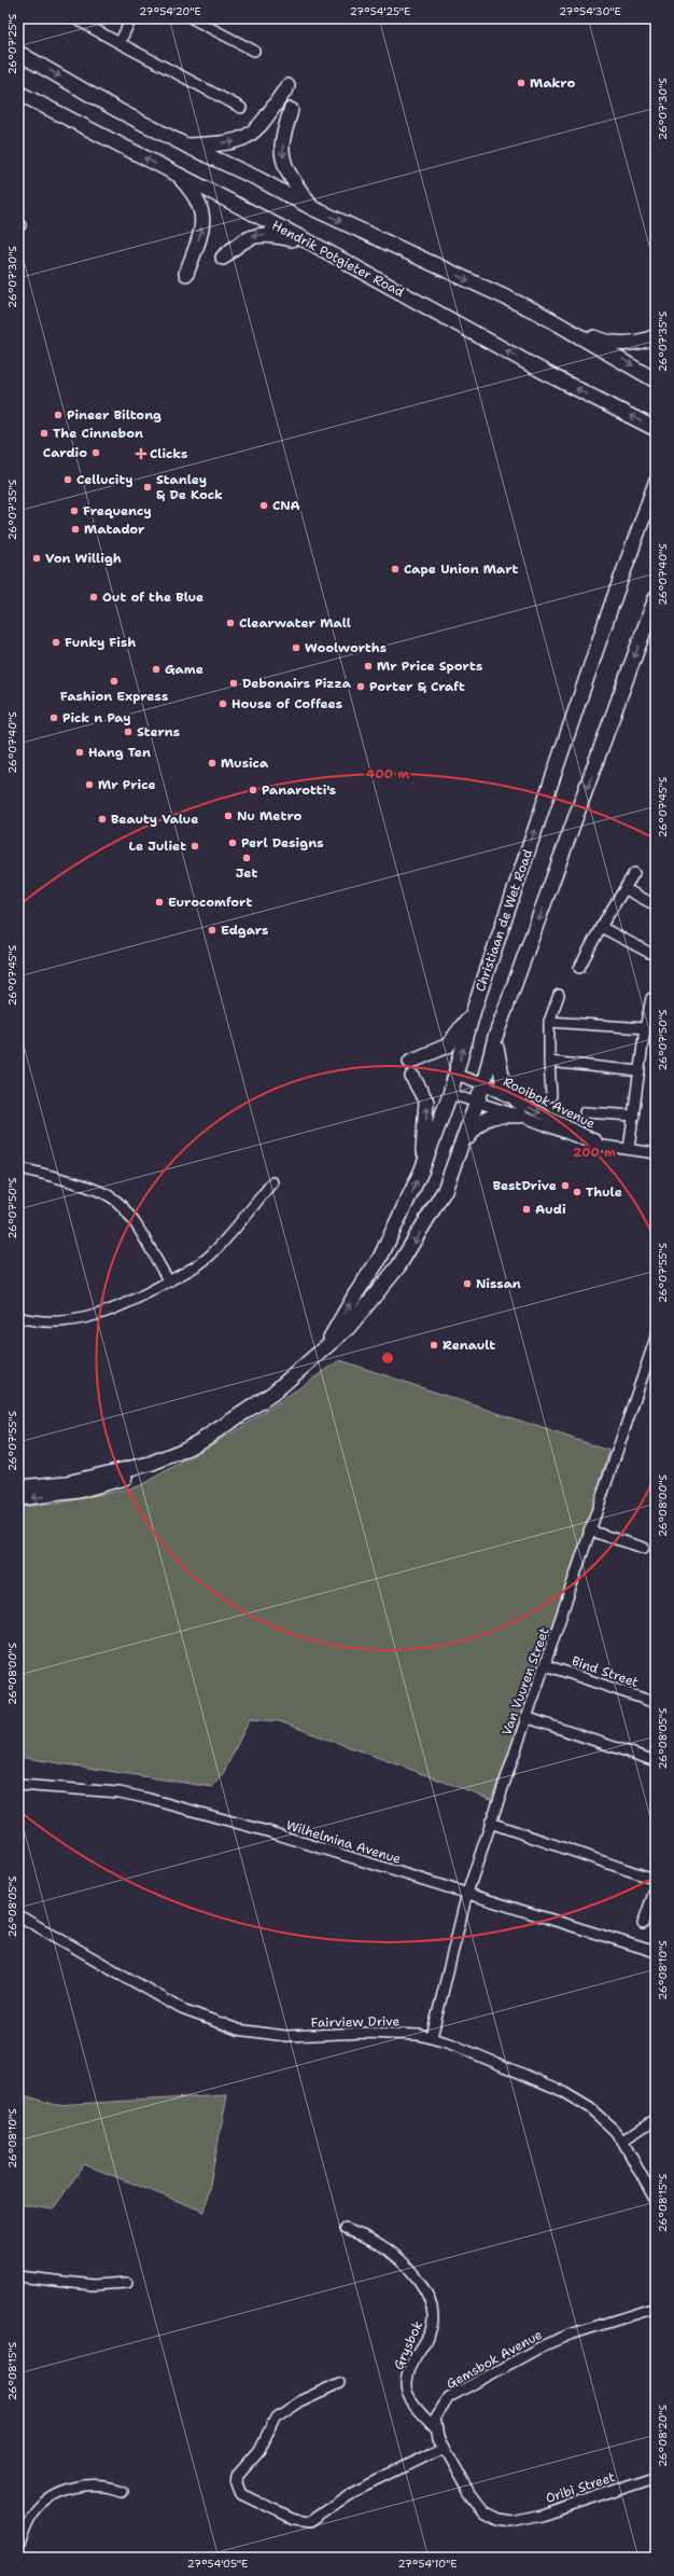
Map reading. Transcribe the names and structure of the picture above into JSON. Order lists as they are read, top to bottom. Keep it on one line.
{"streets":{"main road":["Hendrik Potgieter Road","Christiaan de Wet Road"],"street":["Rooibok Avenue","Bind Street","Van Vuuren Street","Wilhelmina Avenue","Fairview Drive","Grysbok","Gemsbok Avenue","Oribi Street"]},"crossings":[["Christiaan de Wet Road","Rooibok Avenue"],["Bind Street","Van Vuuren Street"],["Van Vuuren Street","Wilhelmina Avenue"],["Van Vuuren Street","Fairview Drive"],["Grysbok","Gemsbok Avenue"]],"places":{"other":["Makro","Pineer Biltong","The Cinnebon","Cardio","Cellucity","Stanley & De Kock","CNA","Frequency","Matador","Von Willigh","Cape Union Mart","Out of the Blue","Clearwater Mall","Funky Fish","Woolworths","Mr Price Sports","Game","Fashion Express","Debonairs Pizza","Porter & Craft","House of Coffees","Pick n Pay","Sterns","Hang Ten","Musica","Mr Price","Panarotti's","Nu Metro","Beauty Value","Perl Designs","Le Juliet","Jet","Eurocomfort","Edgars","BestDrive","Thule","Audi","Nissan","Renault"],"health":["Clicks"]},"coordinates":["27°54'20\"E","27°54'25\"E","27°54'30\"E","26°07'25\"S","26°07'30\"S","26°07'35\"S","26°07'40\"S","26°07'45\"S","26°07'50\"S","26°07'55\"S","26°08'00\"S","26°08'05\"S","26°08'10\"S","26°08'15\"S","26°08'20\"S","27°54'05\"E","27°54'10\"E"],"rings":["400 m","200 m"]}
